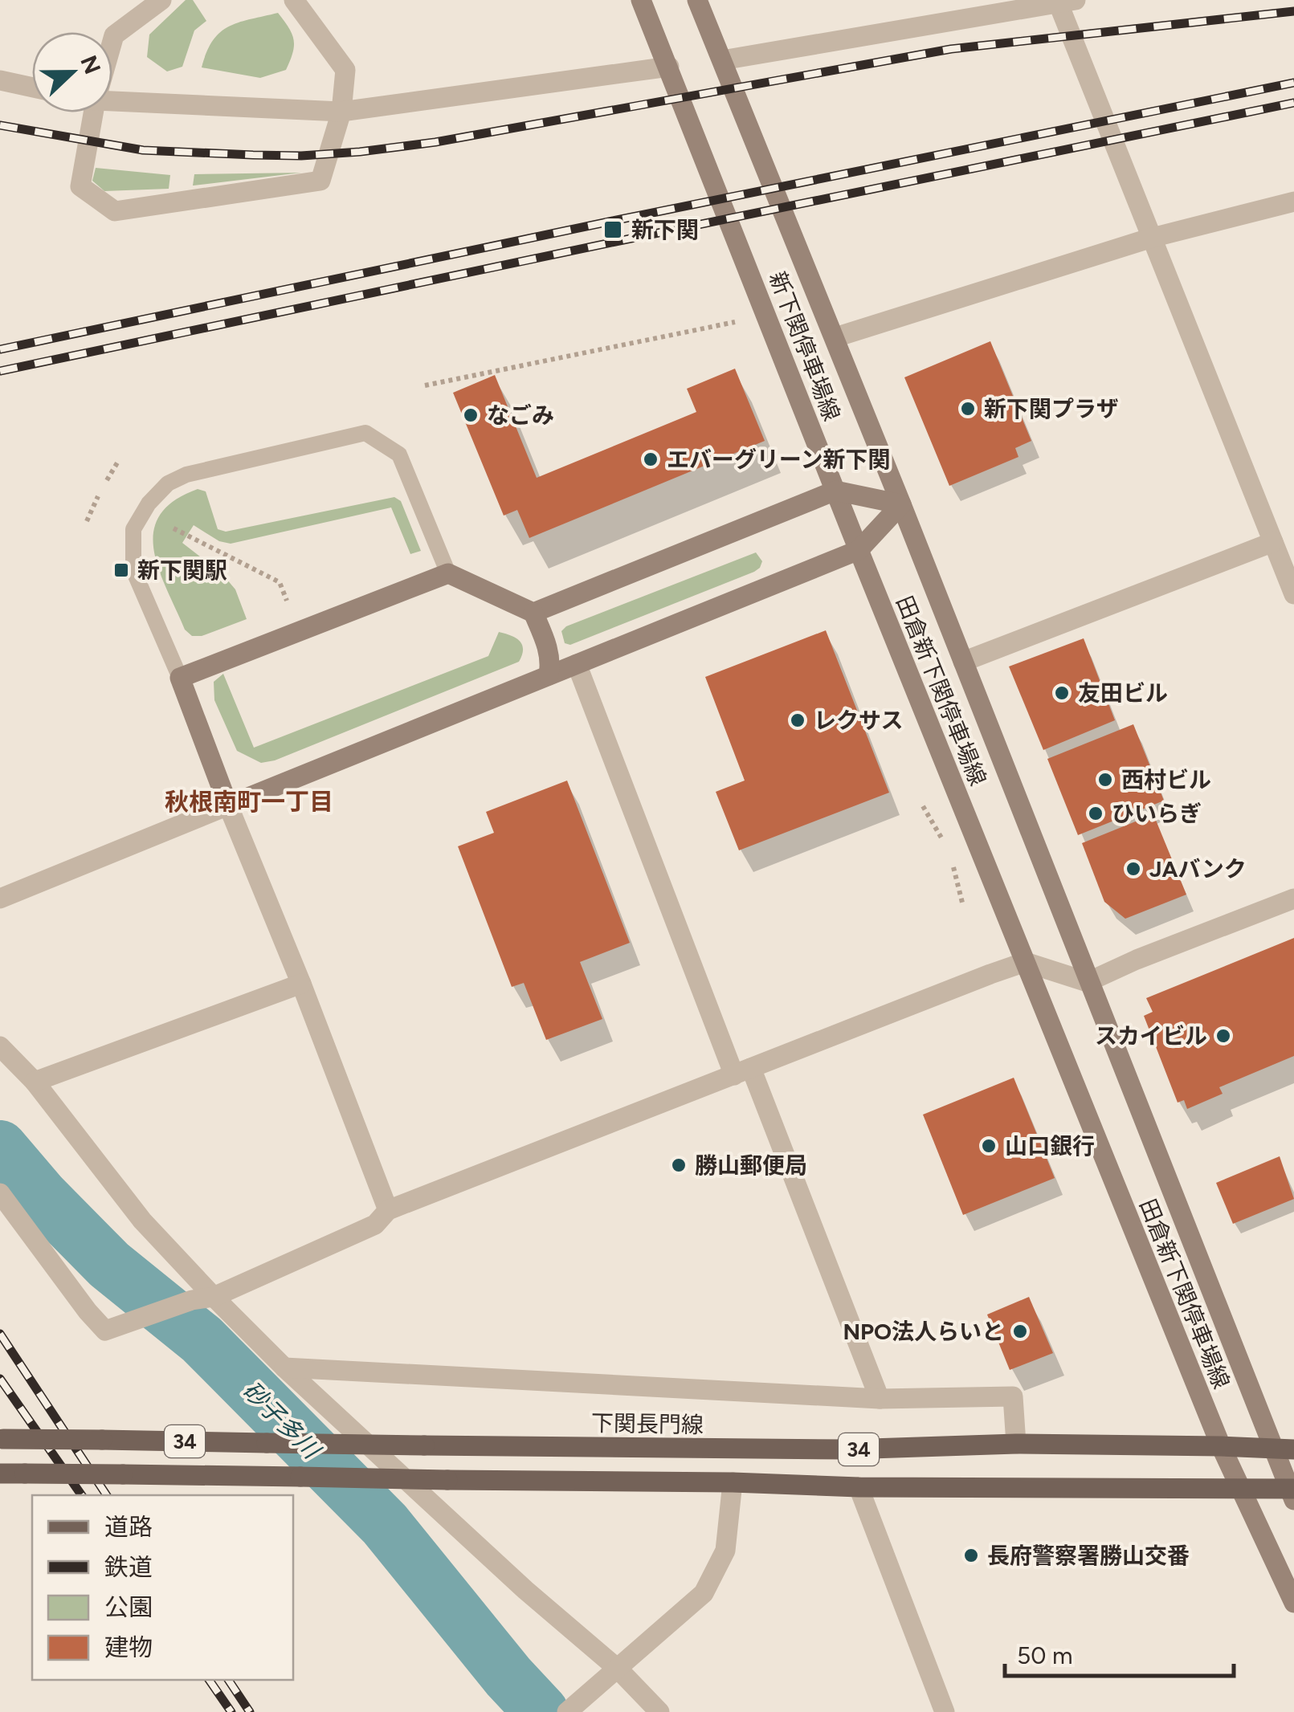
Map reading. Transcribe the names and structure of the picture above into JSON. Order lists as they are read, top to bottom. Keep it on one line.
{"streets":{"main road":["新下関停車場線","田倉新下関停車場線","下関長門線","34"]},"crossings":[["新下関停車場線","田倉新下関停車場線"],["田倉新下関停車場線","下関長門線"],["田倉新下関停車場線","34"]],"districts":["秋根南町一丁目"],"water":["砂子多川"],"places":{"transit":["新下関","新下関駅"],"other":["新下関プラザ","なごみ","エバーグリーン新下関","友田ビル","レクサス","西村ビル","ひいらぎ","JAバンク","スカイビル","山口銀行","勝山郵便局","NPO法人らいと","長府警察署勝山交番"]},"legend":["道路","鉄道","公園","建物"],"scale_bar":"50 m","north":"right"}
